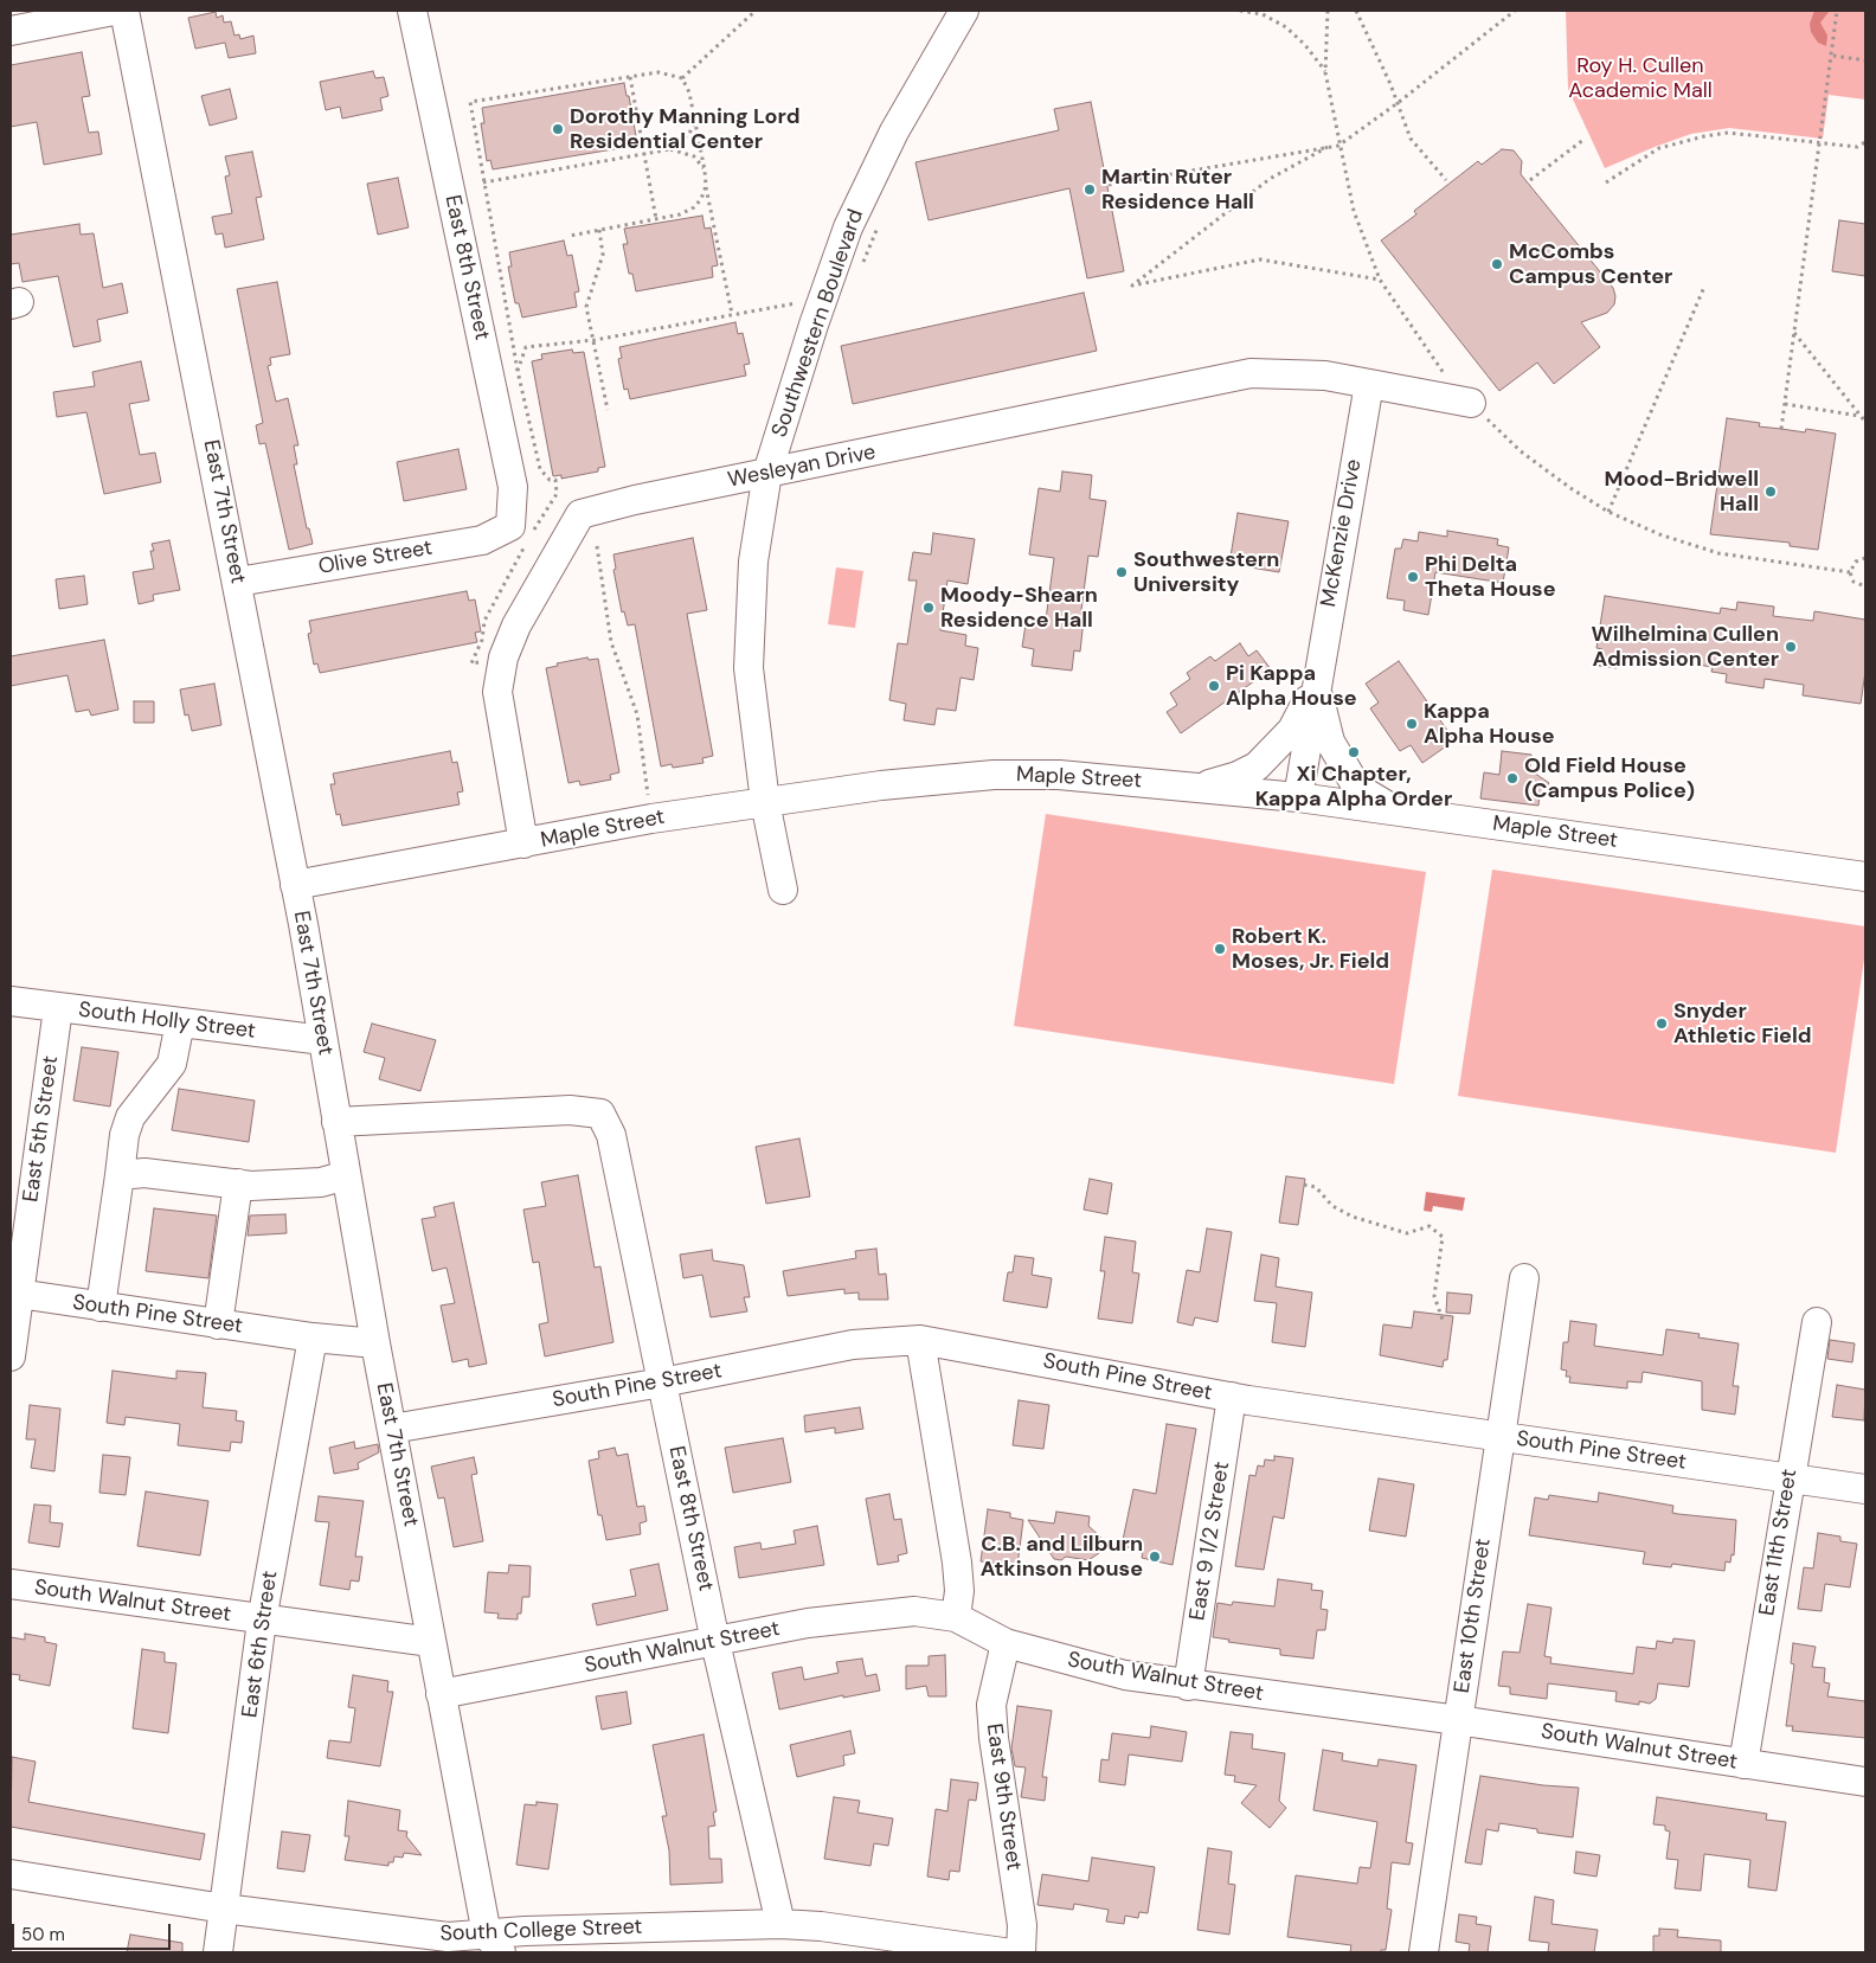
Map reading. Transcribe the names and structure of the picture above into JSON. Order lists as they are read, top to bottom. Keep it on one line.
{"streets":{"street":["East 8th Street","Southwestern Boulevard","Wesleyan Drive","East 7th Street","McKenzie Drive","Olive Street","Maple Street","South Holly Street","East 5th Street","South Pine Street","East 9 1/2 Street","East 11th Street","South Walnut Street","East 10th Street","East 6th Street","East 9th Street","South College Street"]},"crossings":[["East 8th Street","East 7th Street"],["East 8th Street","Olive Street"],["East 8th Street","South Pine Street"],["East 8th Street","South Walnut Street"],["East 8th Street","South College Street"],["Southwestern Boulevard","Wesleyan Drive"],["Southwestern Boulevard","Maple Street"],["Wesleyan Drive","McKenzie Drive"],["Wesleyan Drive","Maple Street"],["East 7th Street","Olive Street"],["East 7th Street","Maple Street"],["East 7th Street","South Holly Street"],["East 7th Street","South Pine Street"],["East 7th Street","South Walnut Street"],["East 7th Street","South College Street"],["McKenzie Drive","Maple Street"],["South Holly Street","East 5th Street"],["East 5th Street","South Pine Street"],["South Pine Street","East 9 1/2 Street"],["South Pine Street","East 11th Street"],["South Pine Street","East 10th Street"],["South Pine Street","East 6th Street"],["East 9 1/2 Street","South Walnut Street"],["East 11th Street","South Walnut Street"],["South Walnut Street","East 10th Street"],["South Walnut Street","East 6th Street"],["South Walnut Street","East 9th Street"],["East 6th Street","South College Street"]],"parks":["Roy H. Cullen Academic Mall"],"places":["Dorothy Manning Lord Residential Center","Martin Ruter Residence Hall","McCombs Campus Center","Mood-Bridwell Hall","Southwestern University","Phi Delta Theta House","Moody-Shearn Residence Hall","Wilhelmina Cullen Admission Center","Pi Kappa Alpha House","Kappa Alpha House","Xi Chapter, Kappa Alpha Order","Old Field House (Campus Police)","Robert K. Moses, Jr. Field","Snyder Athletic Field","C.B. and Lilburn Atkinson House"],"scale_bar":"50 m"}
